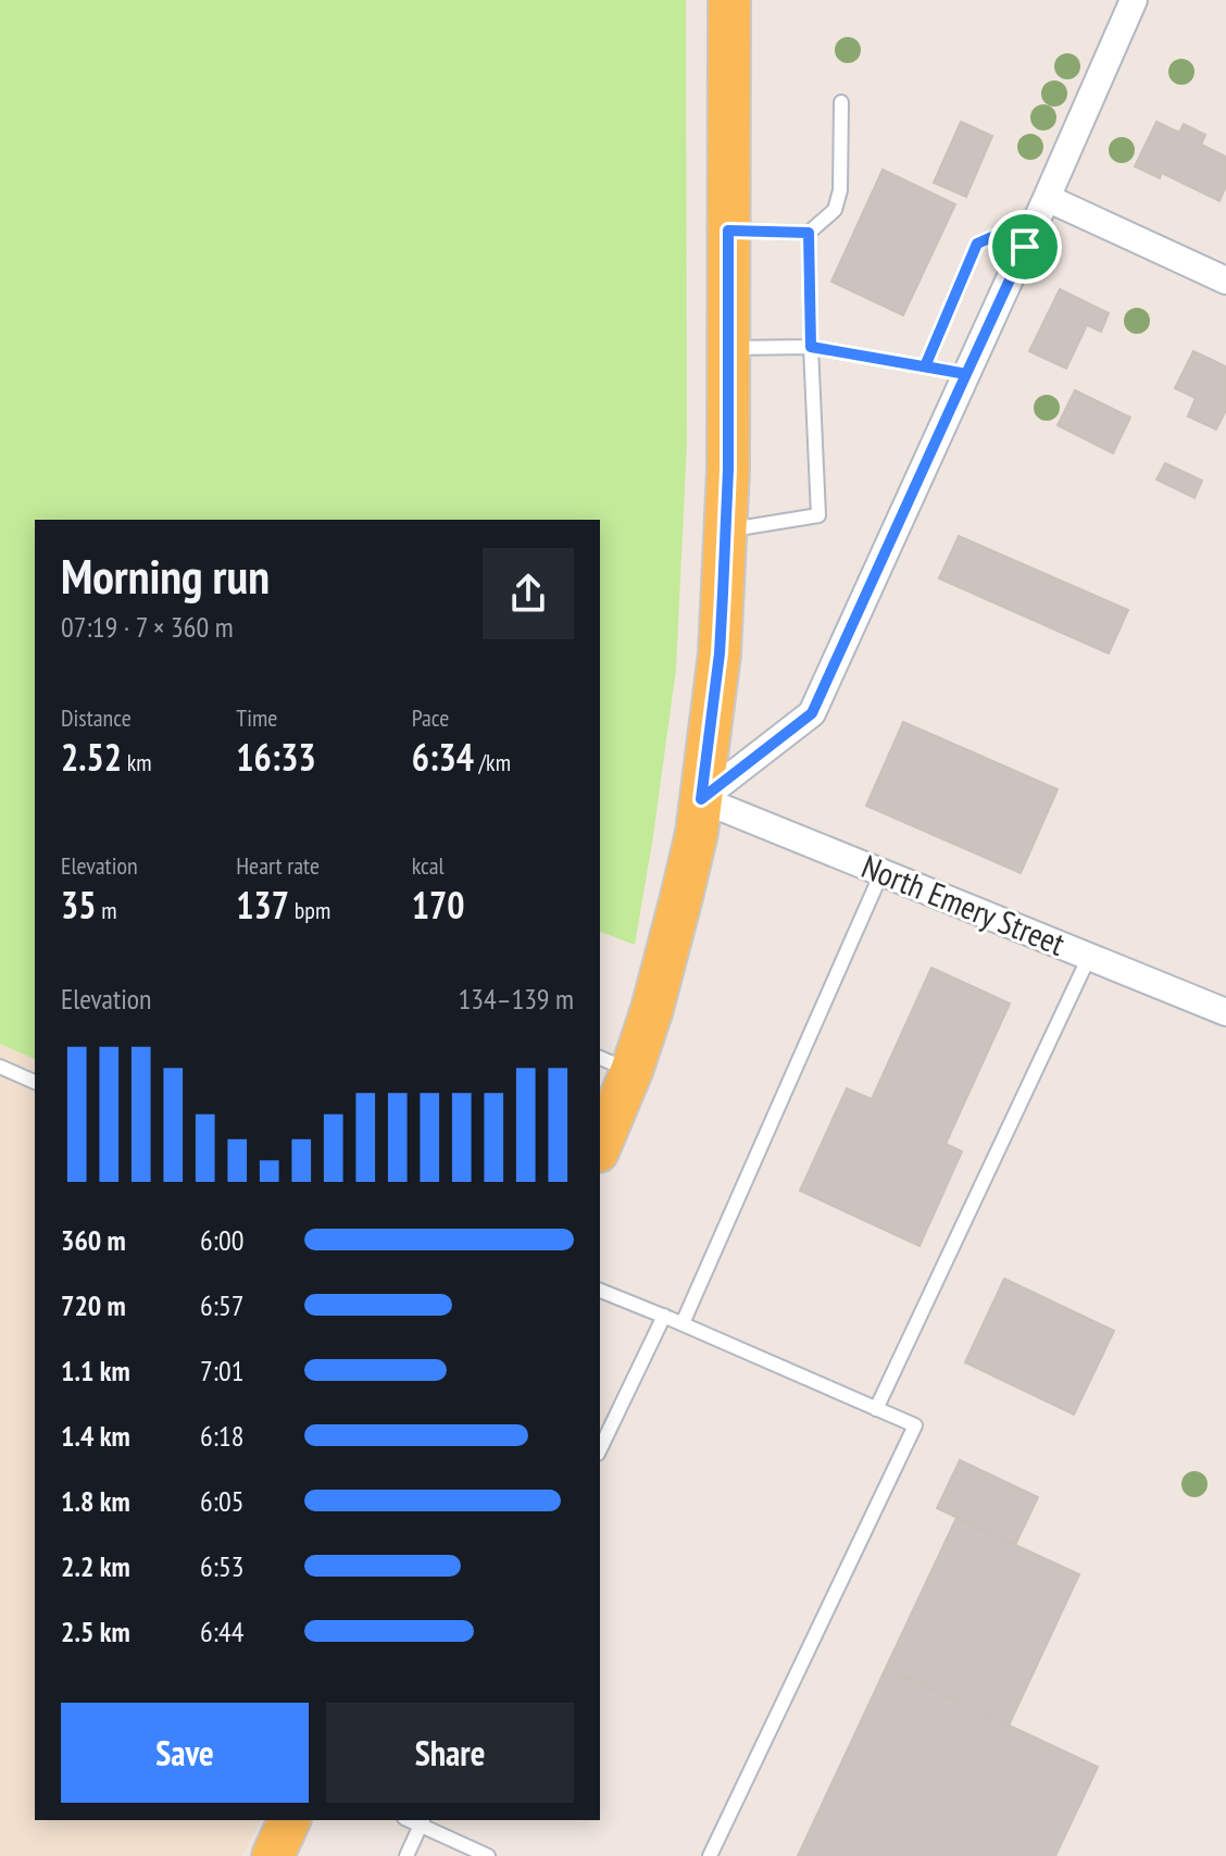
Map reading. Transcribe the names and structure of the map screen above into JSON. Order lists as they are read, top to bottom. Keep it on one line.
{"streets":{"street":["North Emery Street"]},"page":{"heading":["Morning run","07:19 · 7 × 360 m"],"stats":[["Distance","2.52 km"],["Time","16:33"],["Pace","6:34 /km"],["Elevation","35 m"],["Heart rate","137 bpm"],["kcal","170"]],"chart":["Elevation","134–139 m"],"list":[{"name":"360 m","note":"6:00"},{"name":"720 m","note":"6:57"},{"name":"1.1 km","note":"7:01"},{"name":"1.4 km","note":"6:18"},{"name":"1.8 km","note":"6:05"},{"name":"2.2 km","note":"6:53"},{"name":"2.5 km","note":"6:44"}],"buttons":["Save","Share"]}}
